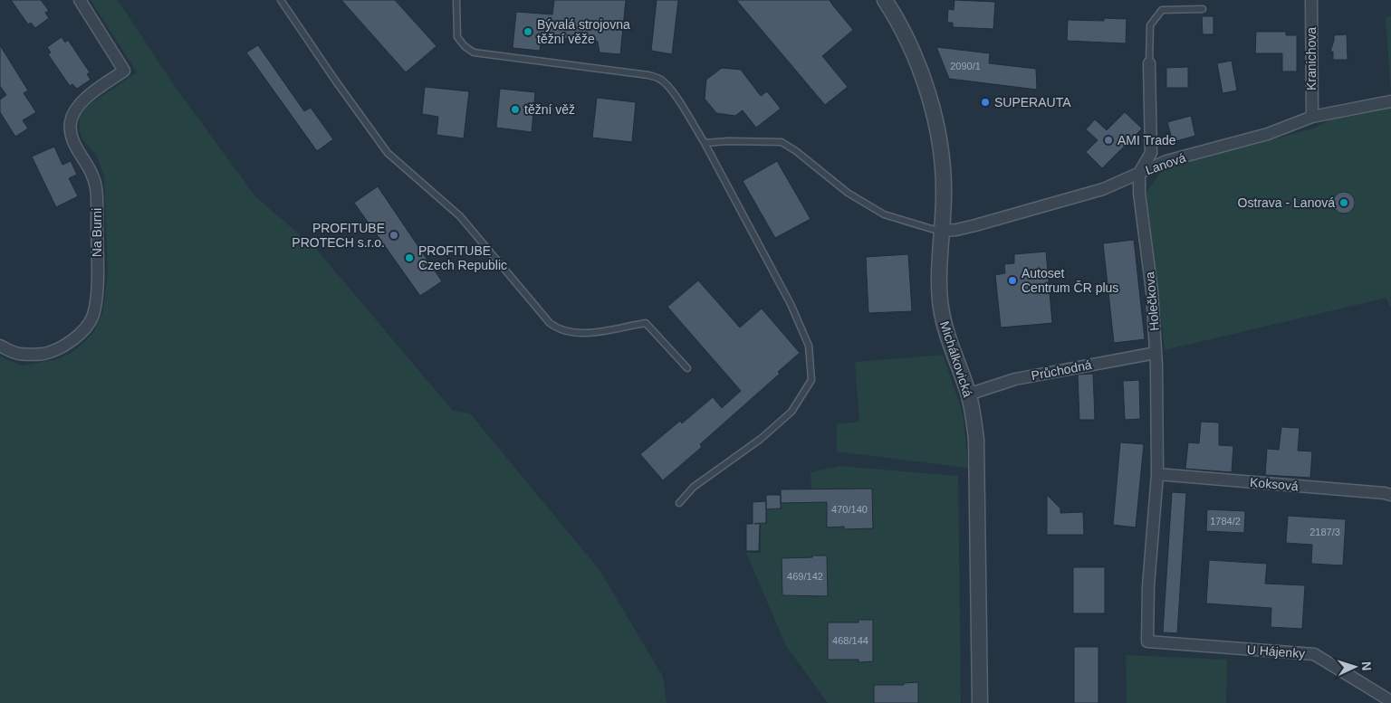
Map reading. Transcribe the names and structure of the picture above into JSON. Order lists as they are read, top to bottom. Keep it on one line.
{"streets":{"street":["Kranichova","Lanová","Na Burni","Holečkova","Michálkovická","Průchodná","Koksová","U Hájenky"]},"crossings":[["Kranichova","Lanová"],["Lanová","Holečkova"],["Lanová","Michálkovická"],["Holečkova","Průchodná"],["Holečkova","Koksová"],["Holečkova","U Hájenky"],["Michálkovická","Průchodná"]],"places":["Bývalá strojovna těžní věže","SUPERAUTA","těžní věž","AMI Trade","Ostrava - Lanová","PROFITUBE PROTECH s.r.o.","PROFITUBE Czech Republic","Autoset Centrum ČR plus"],"house_numbers":["2090/1","470/140","1784/2","2187/3","469/142","468/144"],"north":"right"}
